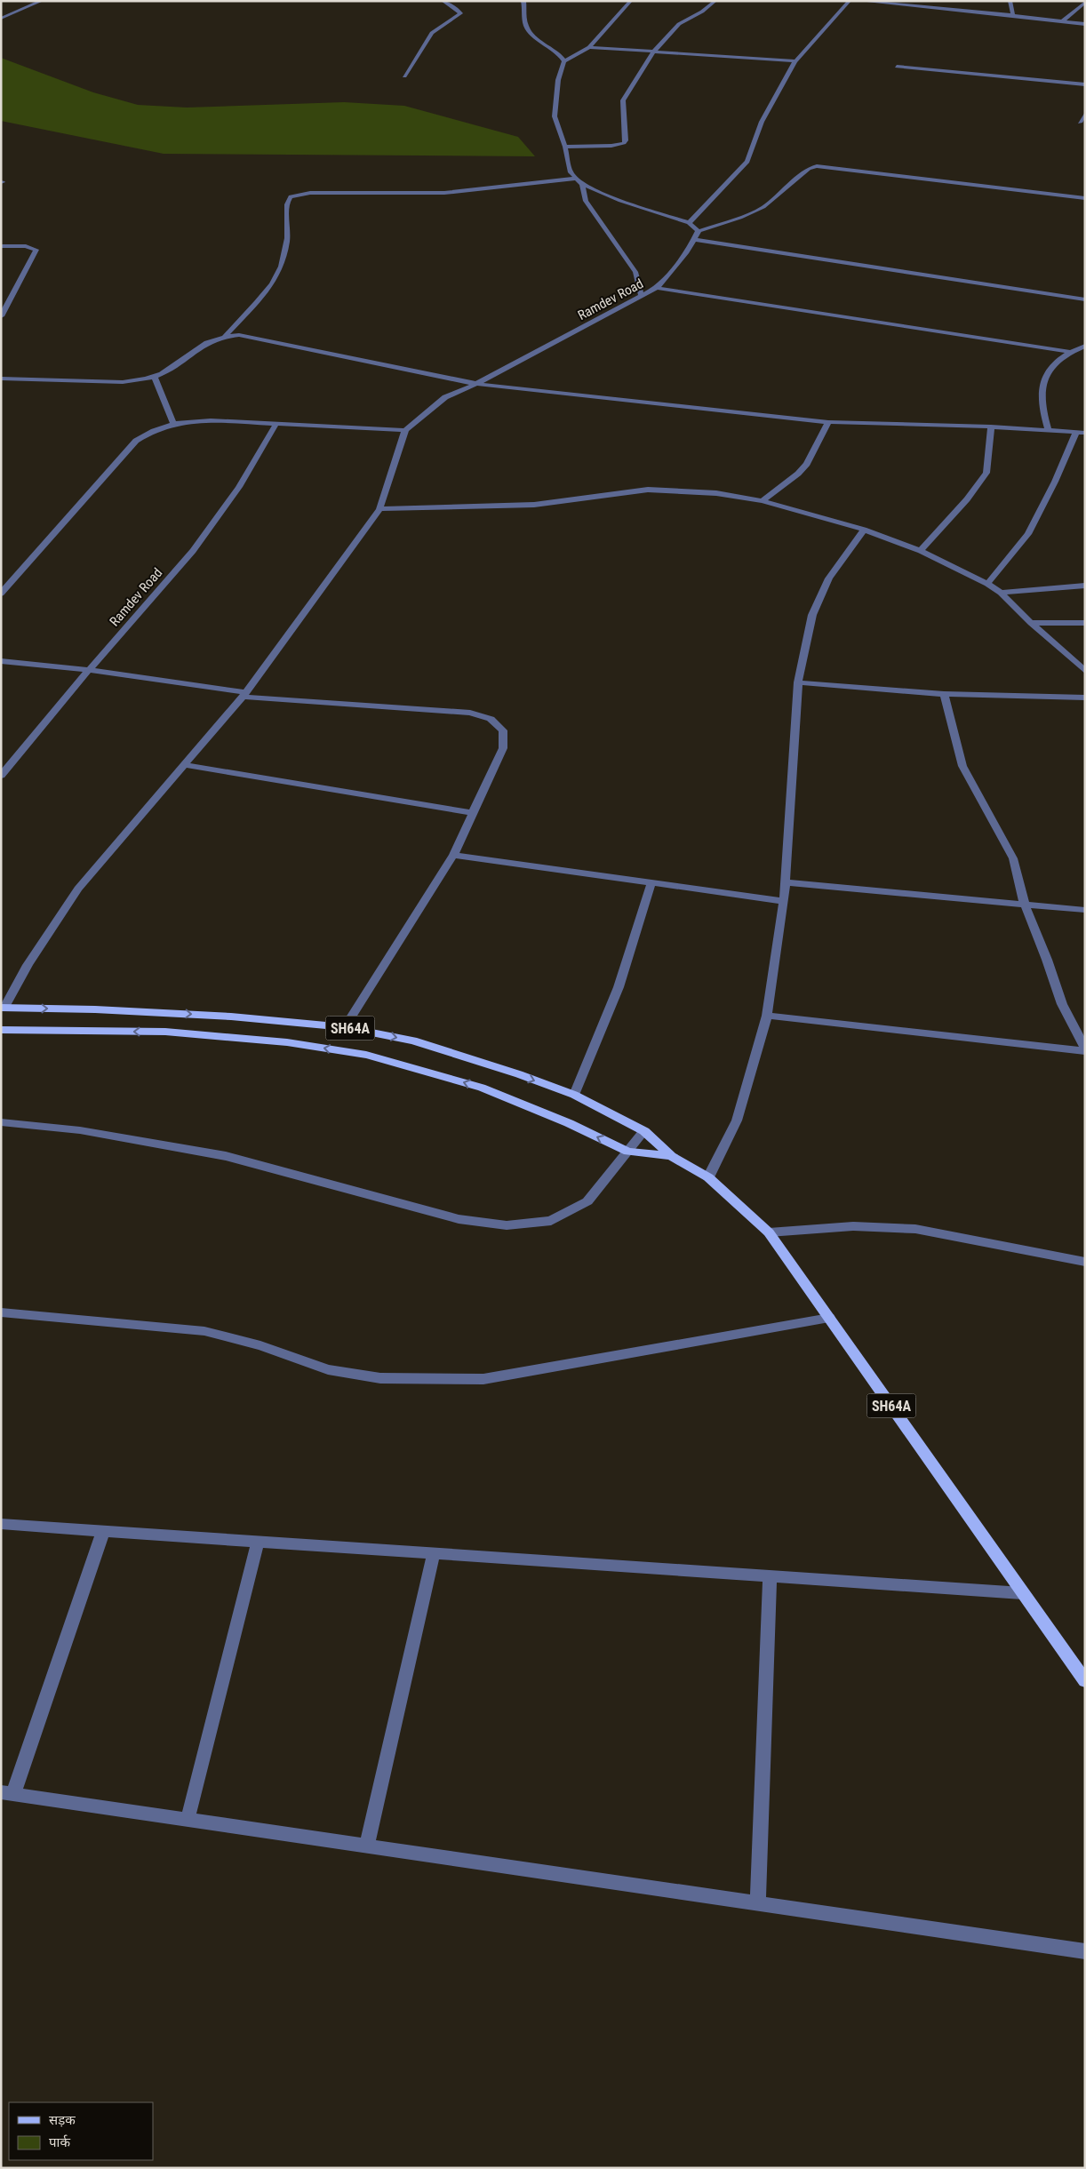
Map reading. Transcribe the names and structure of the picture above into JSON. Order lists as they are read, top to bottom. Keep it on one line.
{"streets":{"main road":["SH64A"],"street":["Ramdev Road"]},"legend":["सड़क","पार्क"]}
